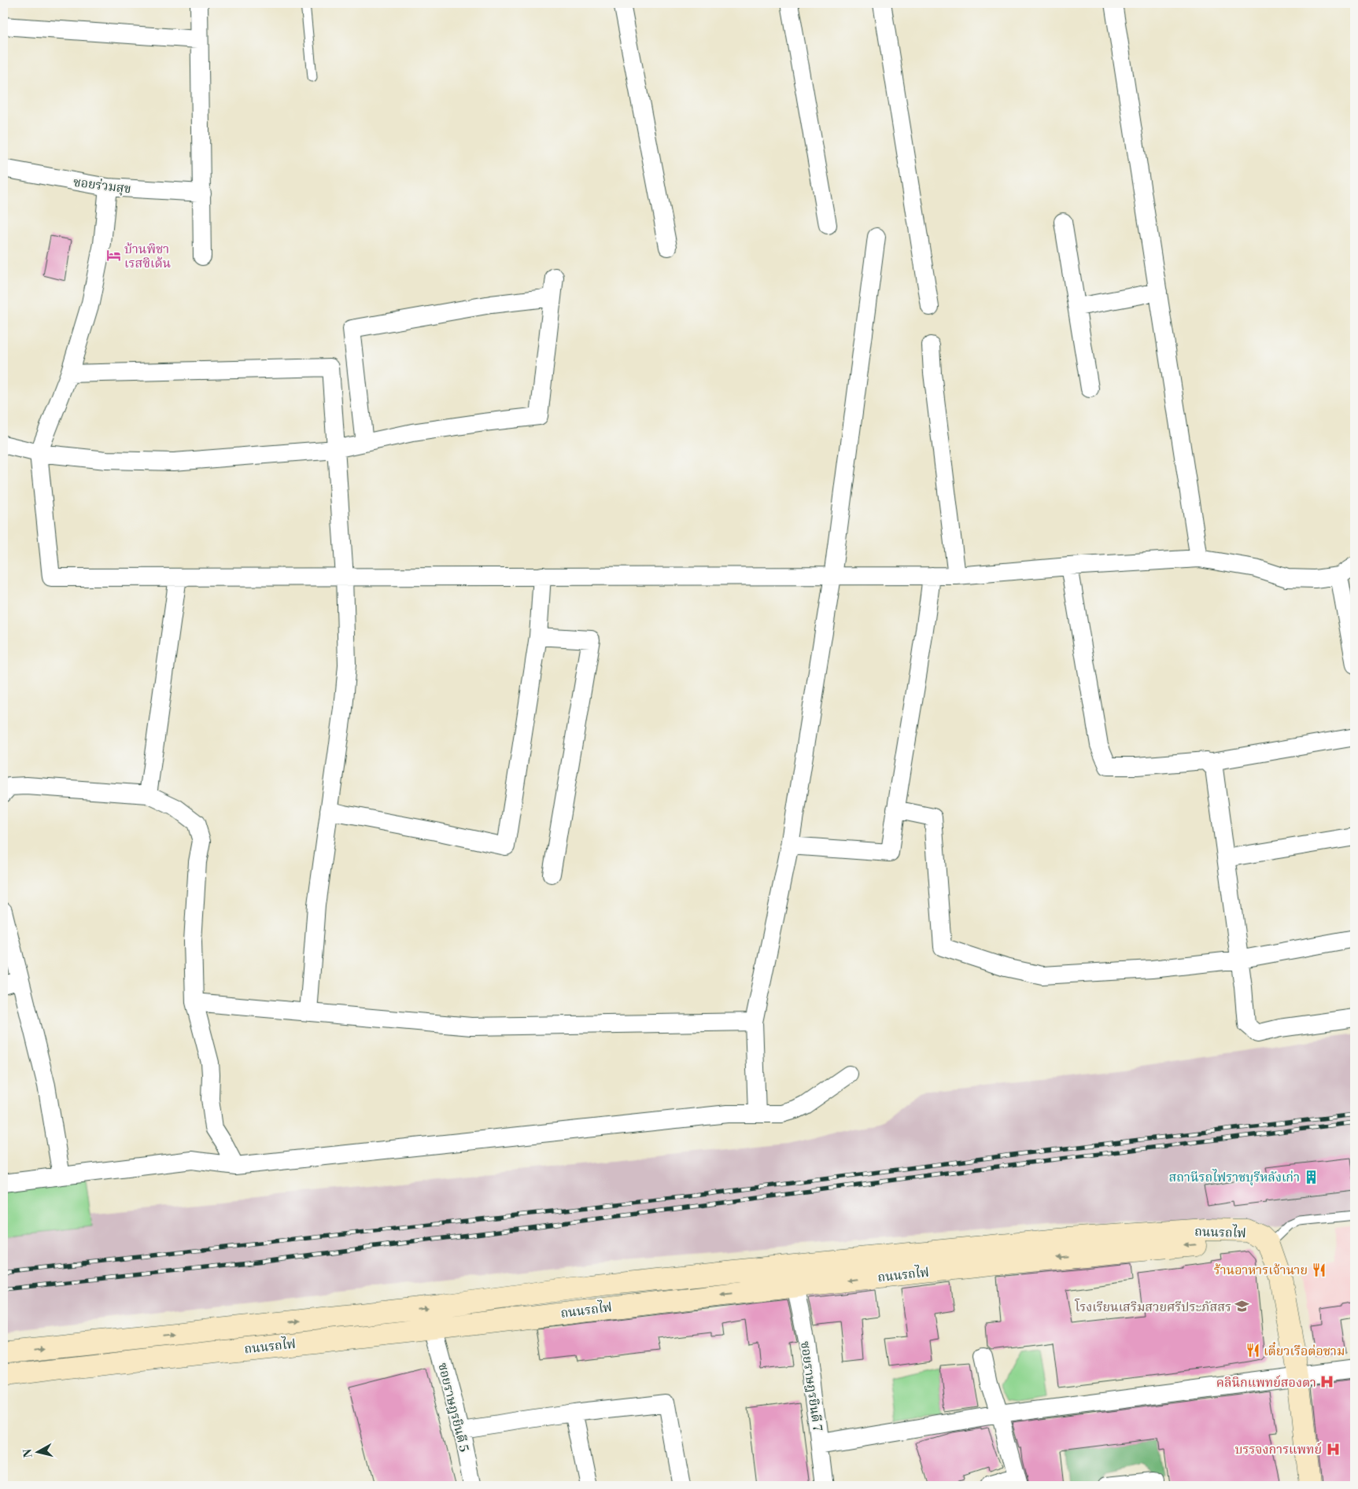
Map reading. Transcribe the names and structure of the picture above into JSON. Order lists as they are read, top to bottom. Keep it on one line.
{"streets":{"street":["ซอยร่วมสุข","ถนนรถไฟ","ซอยราษฎรยินดี 7","ซอยราษฎรยินดี 5"]},"crossings":[["ถนนรถไฟ","ซอยราษฎรยินดี 7"],["ถนนรถไฟ","ซอยราษฎรยินดี 5"]],"places":{"hotel":["บ้านพิชา เรสซิเด้น"],"building":["สถานีรถไฟราชบุรีหลังเก่า"],"restaurant":["ร้านอาหารเจ้านาย","เตี๋ยวเรือต่อชาม"],"school or university":["โรงเรียนเสริมสวยศรีประภัสสร"],"hospital":["คลินิกแพทย์สองตา","บรรจงการแพทย์"]},"north":"left"}
